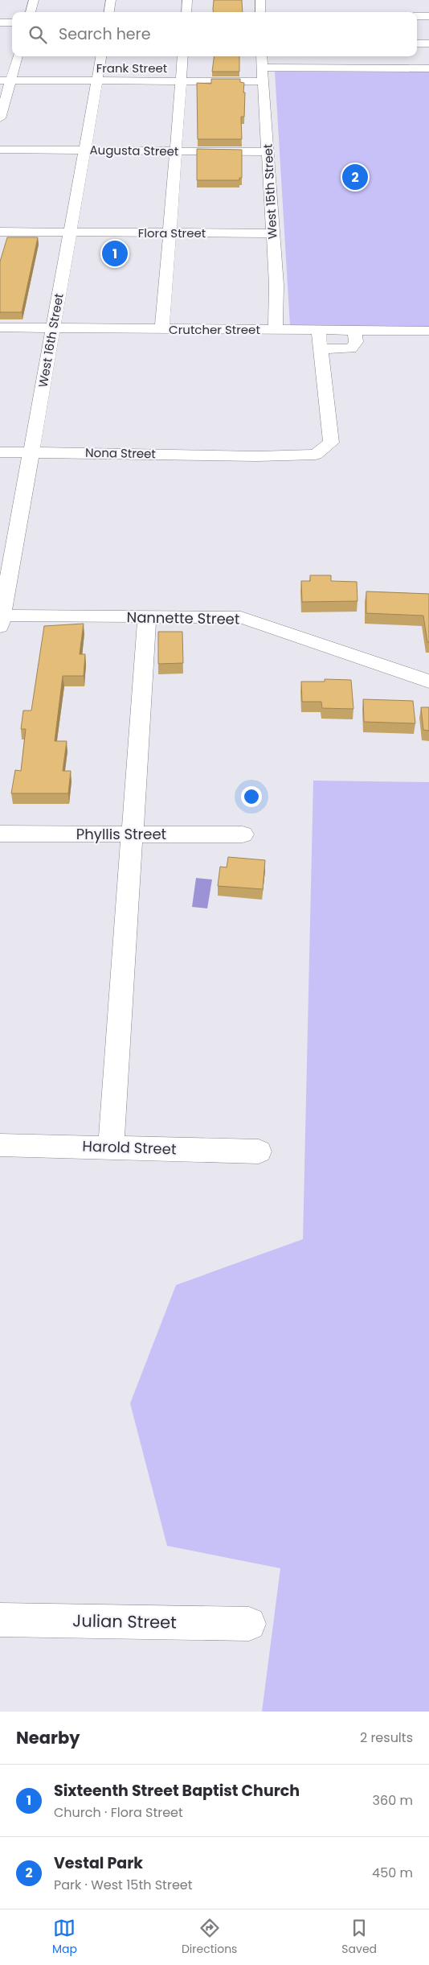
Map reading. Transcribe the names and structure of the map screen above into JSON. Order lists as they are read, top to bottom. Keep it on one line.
{"streets":{"street":["Frank Street","Augusta Street","West 15th Street","Flora Street","Crutcher Street","West 16th Street","Nona Street","Nannette Street","Phyllis Street","Harold Street","Julian Street"]},"crossings":[["Frank Street","West 15th Street"],["Frank Street","West 16th Street"],["Augusta Street","West 15th Street"],["Augusta Street","West 16th Street"],["West 15th Street","Flora Street"],["West 15th Street","Crutcher Street"],["Flora Street","West 16th Street"],["Crutcher Street","West 16th Street"],["West 16th Street","Nona Street"],["West 16th Street","Nannette Street"]],"page":{"search":"Search here","pins":["2","1"],"heading":["Nearby","2 results"],"list":[{"mark":"1","name":"Sixteenth Street Baptist Church","note":"Church · Flora Street","value":"360 m"},{"mark":"2","name":"Vestal Park","note":"Park · West 15th Street","value":"450 m"}],"nav":["Map","Directions","Saved"]}}
